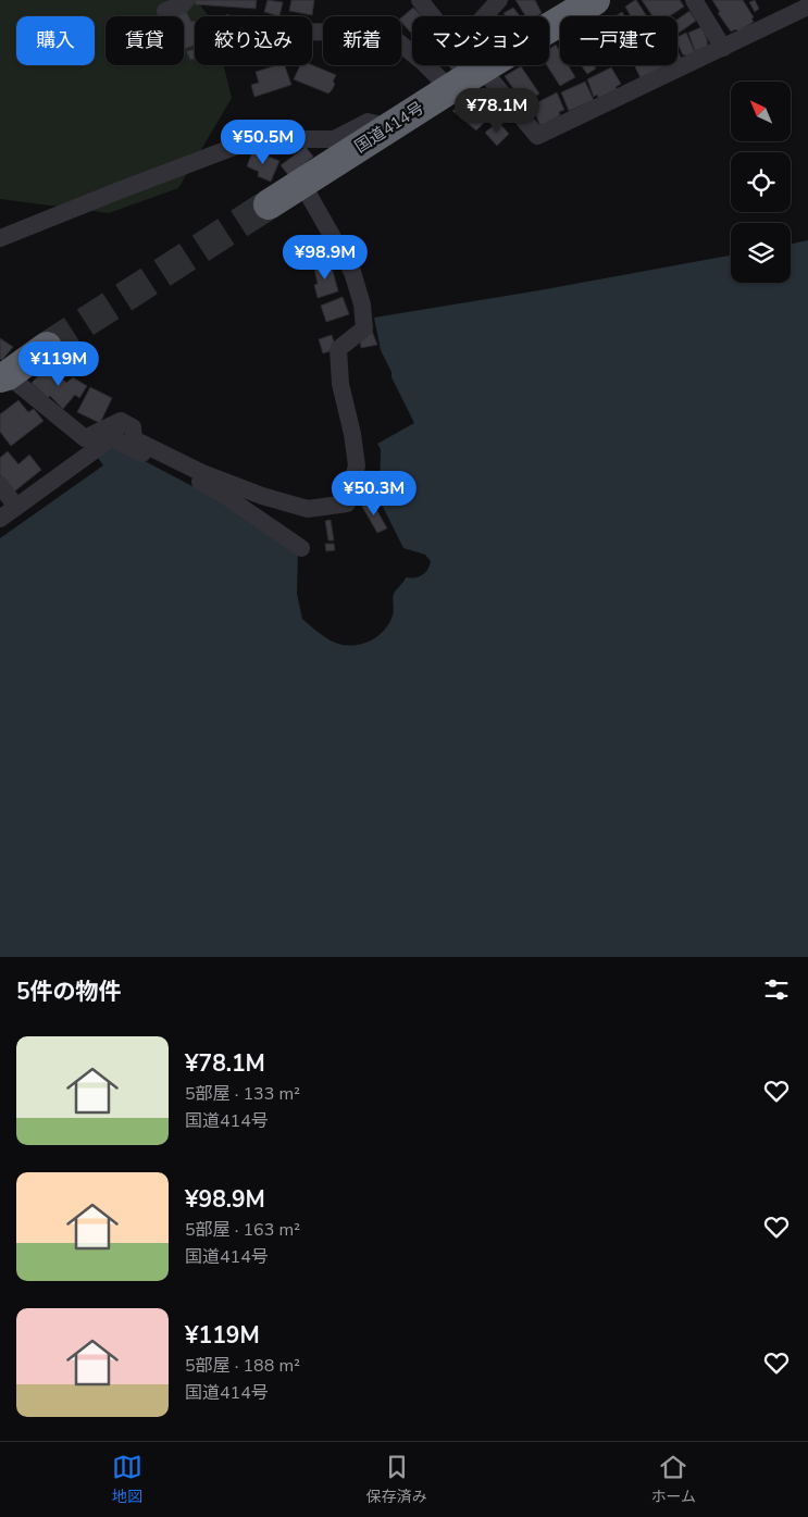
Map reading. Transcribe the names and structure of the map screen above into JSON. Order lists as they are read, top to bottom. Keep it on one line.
{"streets":{"highway":["国道414号"]},"north":"top left","page":{"chip":["購入","賃貸","絞り込み","新着","マンション","一戸建て"],"price":["¥78.1M","¥50.5M","¥98.9M","¥119M","¥50.3M"],"heading":"5件の物件","list":[{"name":"¥78.1M","note":"5部屋 · 133 m² · 国道414号"},{"name":"¥98.9M","note":"5部屋 · 163 m² · 国道414号"},{"name":"¥119M","note":"5部屋 · 188 m² · 国道414号"}],"tabs":["地図","保存済み","ホーム"]}}
